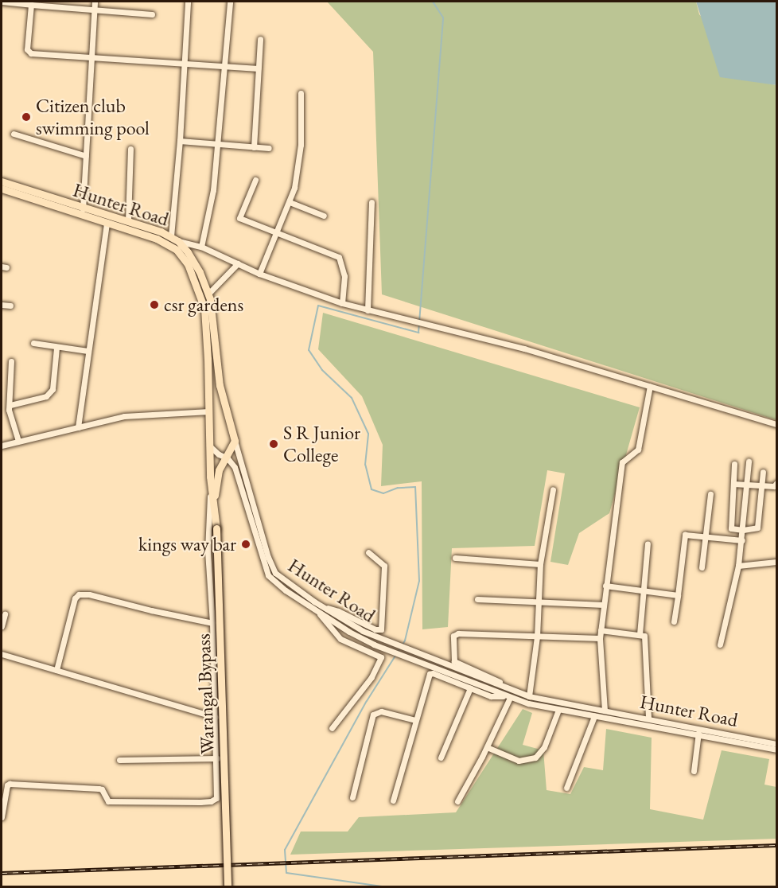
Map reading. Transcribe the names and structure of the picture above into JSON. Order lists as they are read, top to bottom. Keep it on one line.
{"streets":{"main road":["Hunter Road","Warangal Bypass"]},"crossings":[["Hunter Road","Warangal Bypass"]],"places":["Citizen club swimming pool","csr gardens","S R Junior College","kings way bar"]}
